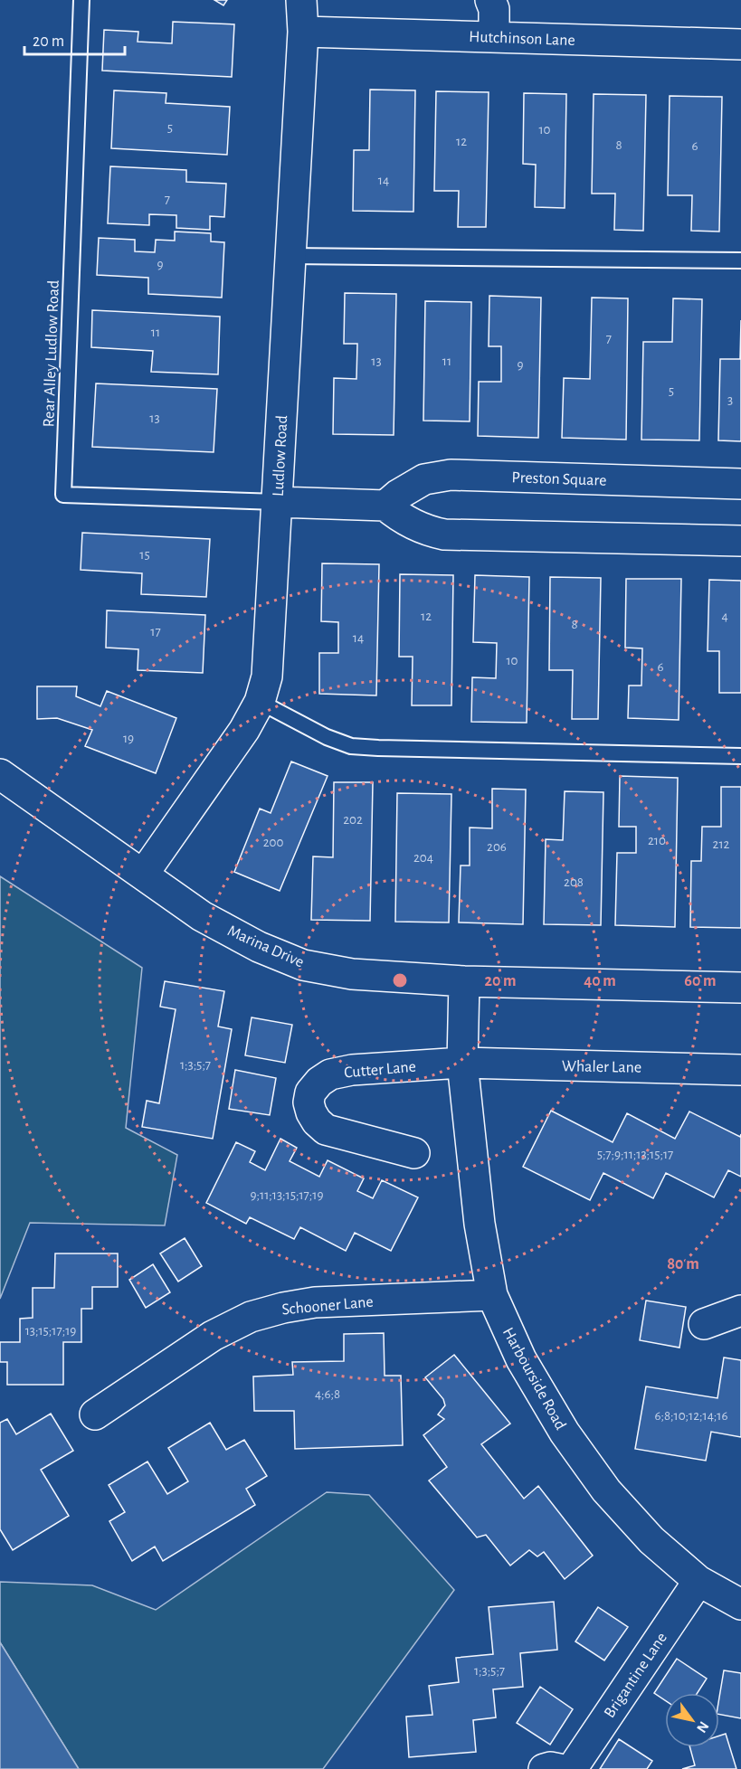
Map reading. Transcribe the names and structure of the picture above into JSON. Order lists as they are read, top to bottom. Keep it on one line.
{"streets":{"street":["Hutchinson Lane","Ludlow Road","Preston Square","Marina Drive","Whaler Lane","Cutter Lane","Schooner Lane","Harbourside Road","Brigantine Lane"],"lane":["Rear Alley Ludlow Road"]},"crossings":[["Hutchinson Lane","Ludlow Road"],["Rear Alley Ludlow Road","Ludlow Road"],["Ludlow Road","Marina Drive"],["Marina Drive","Harbourside Road"],["Whaler Lane","Cutter Lane"],["Whaler Lane","Harbourside Road"],["Cutter Lane","Harbourside Road"],["Schooner Lane","Harbourside Road"],["Harbourside Road","Brigantine Lane"]],"house_numbers":["5","10","12","8","6","14","7","9","11","7","13","11","9","5","3","13","15","12","4","8","17","14","10","6","19","202","210","200","212","206","204","208","1;3;5;7","5;7;9;11;13;15;17","9;11;13;15;17;19","13;15;17;19","4;6;8","6;8;10;12;14;16","1;3;5;7"],"scale_bar":"20 m","north":"bottom right","rings":["20 m","40 m","60 m","80 m"]}
